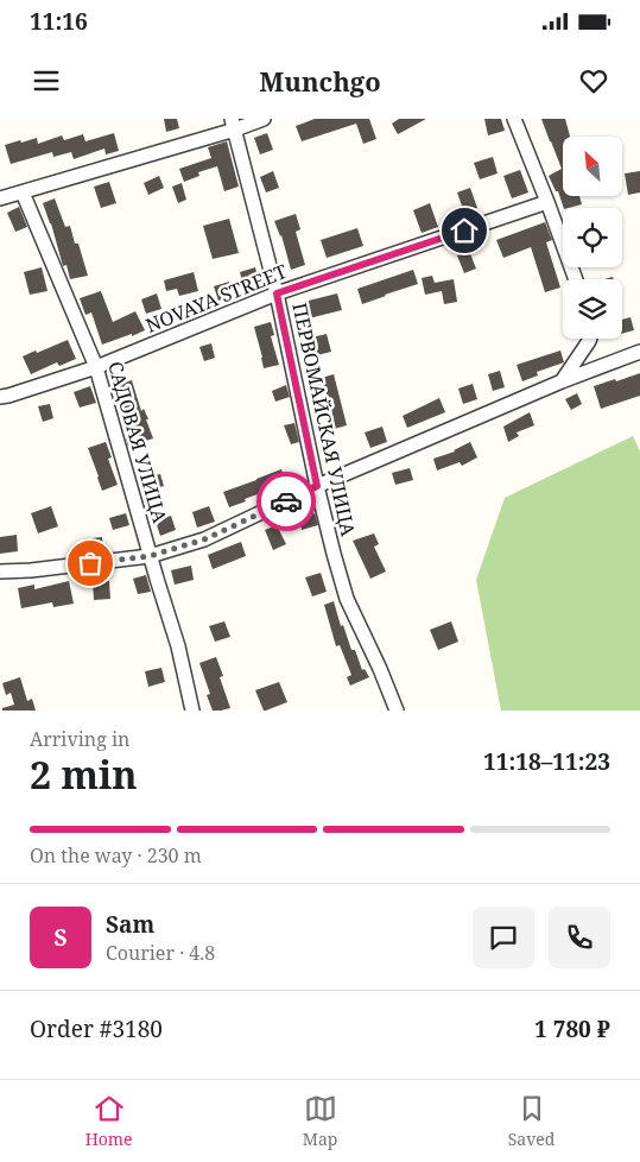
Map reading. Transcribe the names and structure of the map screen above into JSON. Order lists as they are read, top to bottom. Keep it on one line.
{"streets":{"street":["NOVAYA STREET","ПЕРВОМАЙСКАЯ УЛИЦА","САДОВАЯ УЛИЦА"]},"crossings":[["NOVAYA STREET","ПЕРВОМАЙСКАЯ УЛИЦА"],["NOVAYA STREET","САДОВАЯ УЛИЦА"]],"north":"top left","page":{"status":"11:16","header":"Munchgo","heading":["2 min","Arriving in","11:18–11:23"],"panel":["Sam","Courier · 4.8","Order #3180","1 780 ₽"],"bar":"On the way · 230 m","round":"S","tabs":["Home","Map","Saved"]}}
